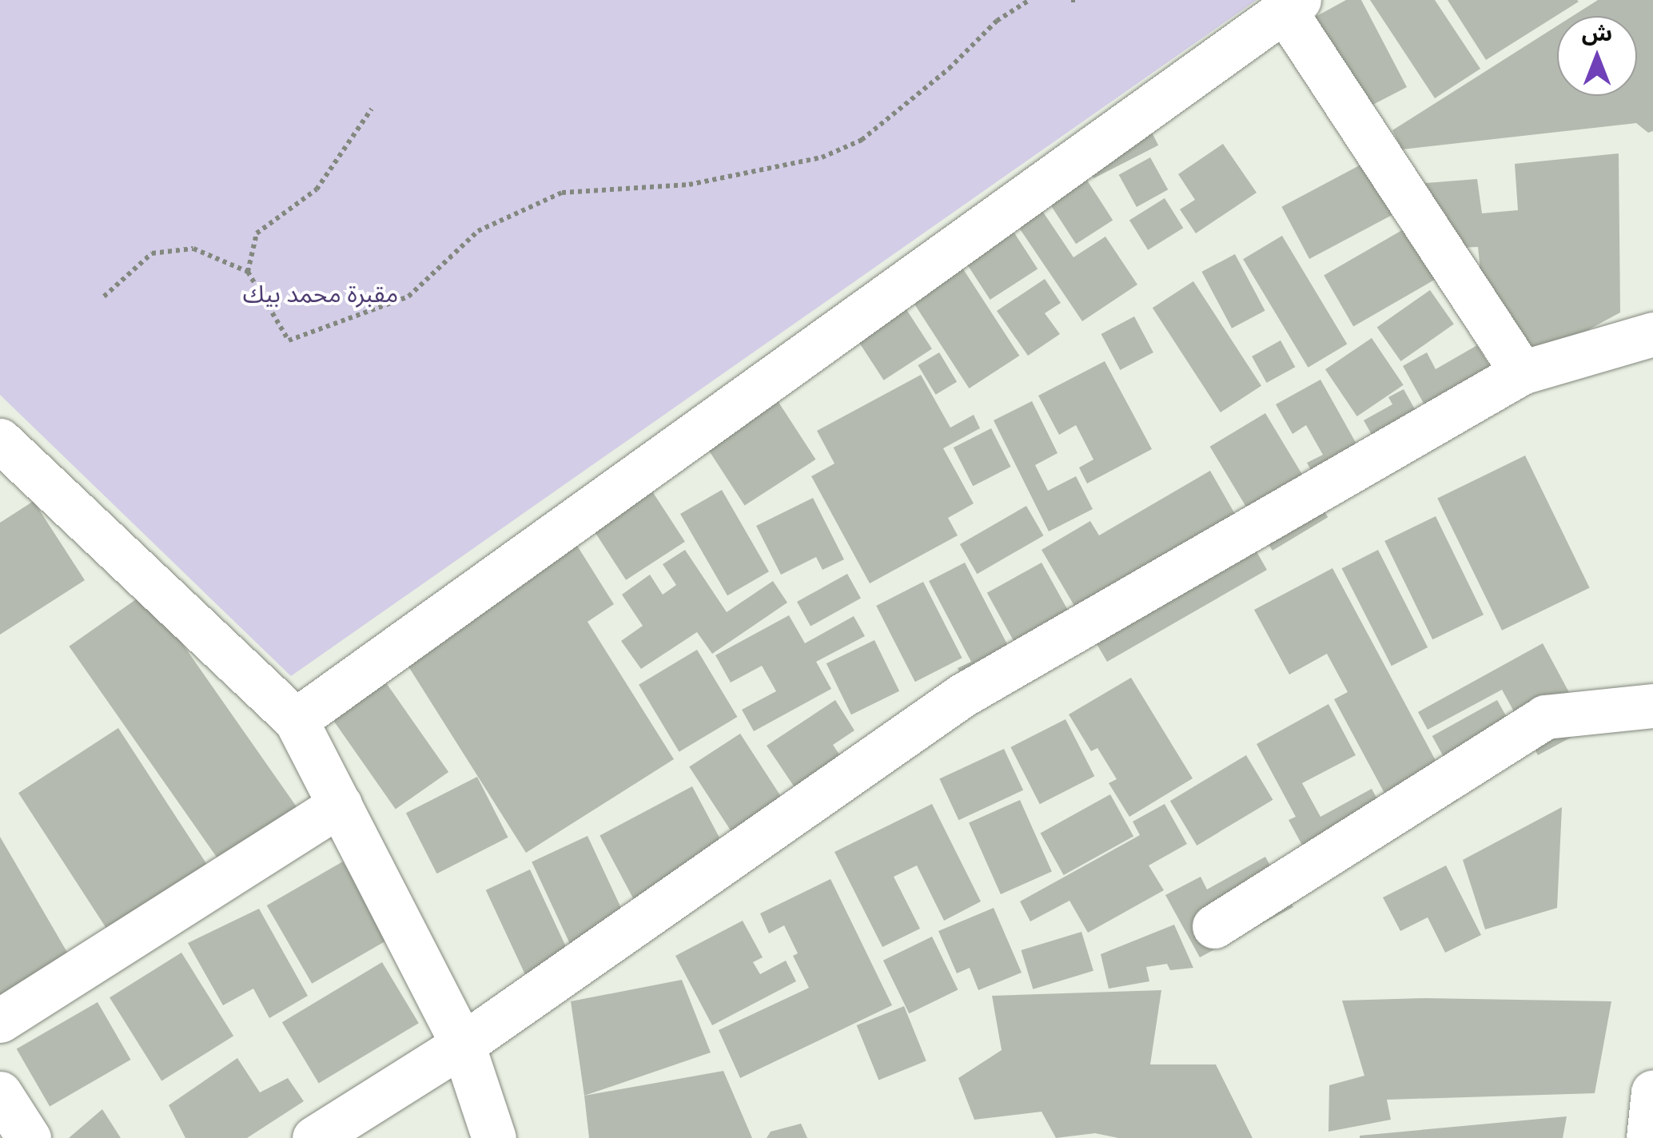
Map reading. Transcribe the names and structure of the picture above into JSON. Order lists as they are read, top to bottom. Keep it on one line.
{"parks":["مقبرة محمد بيك"],"north":"top"}
